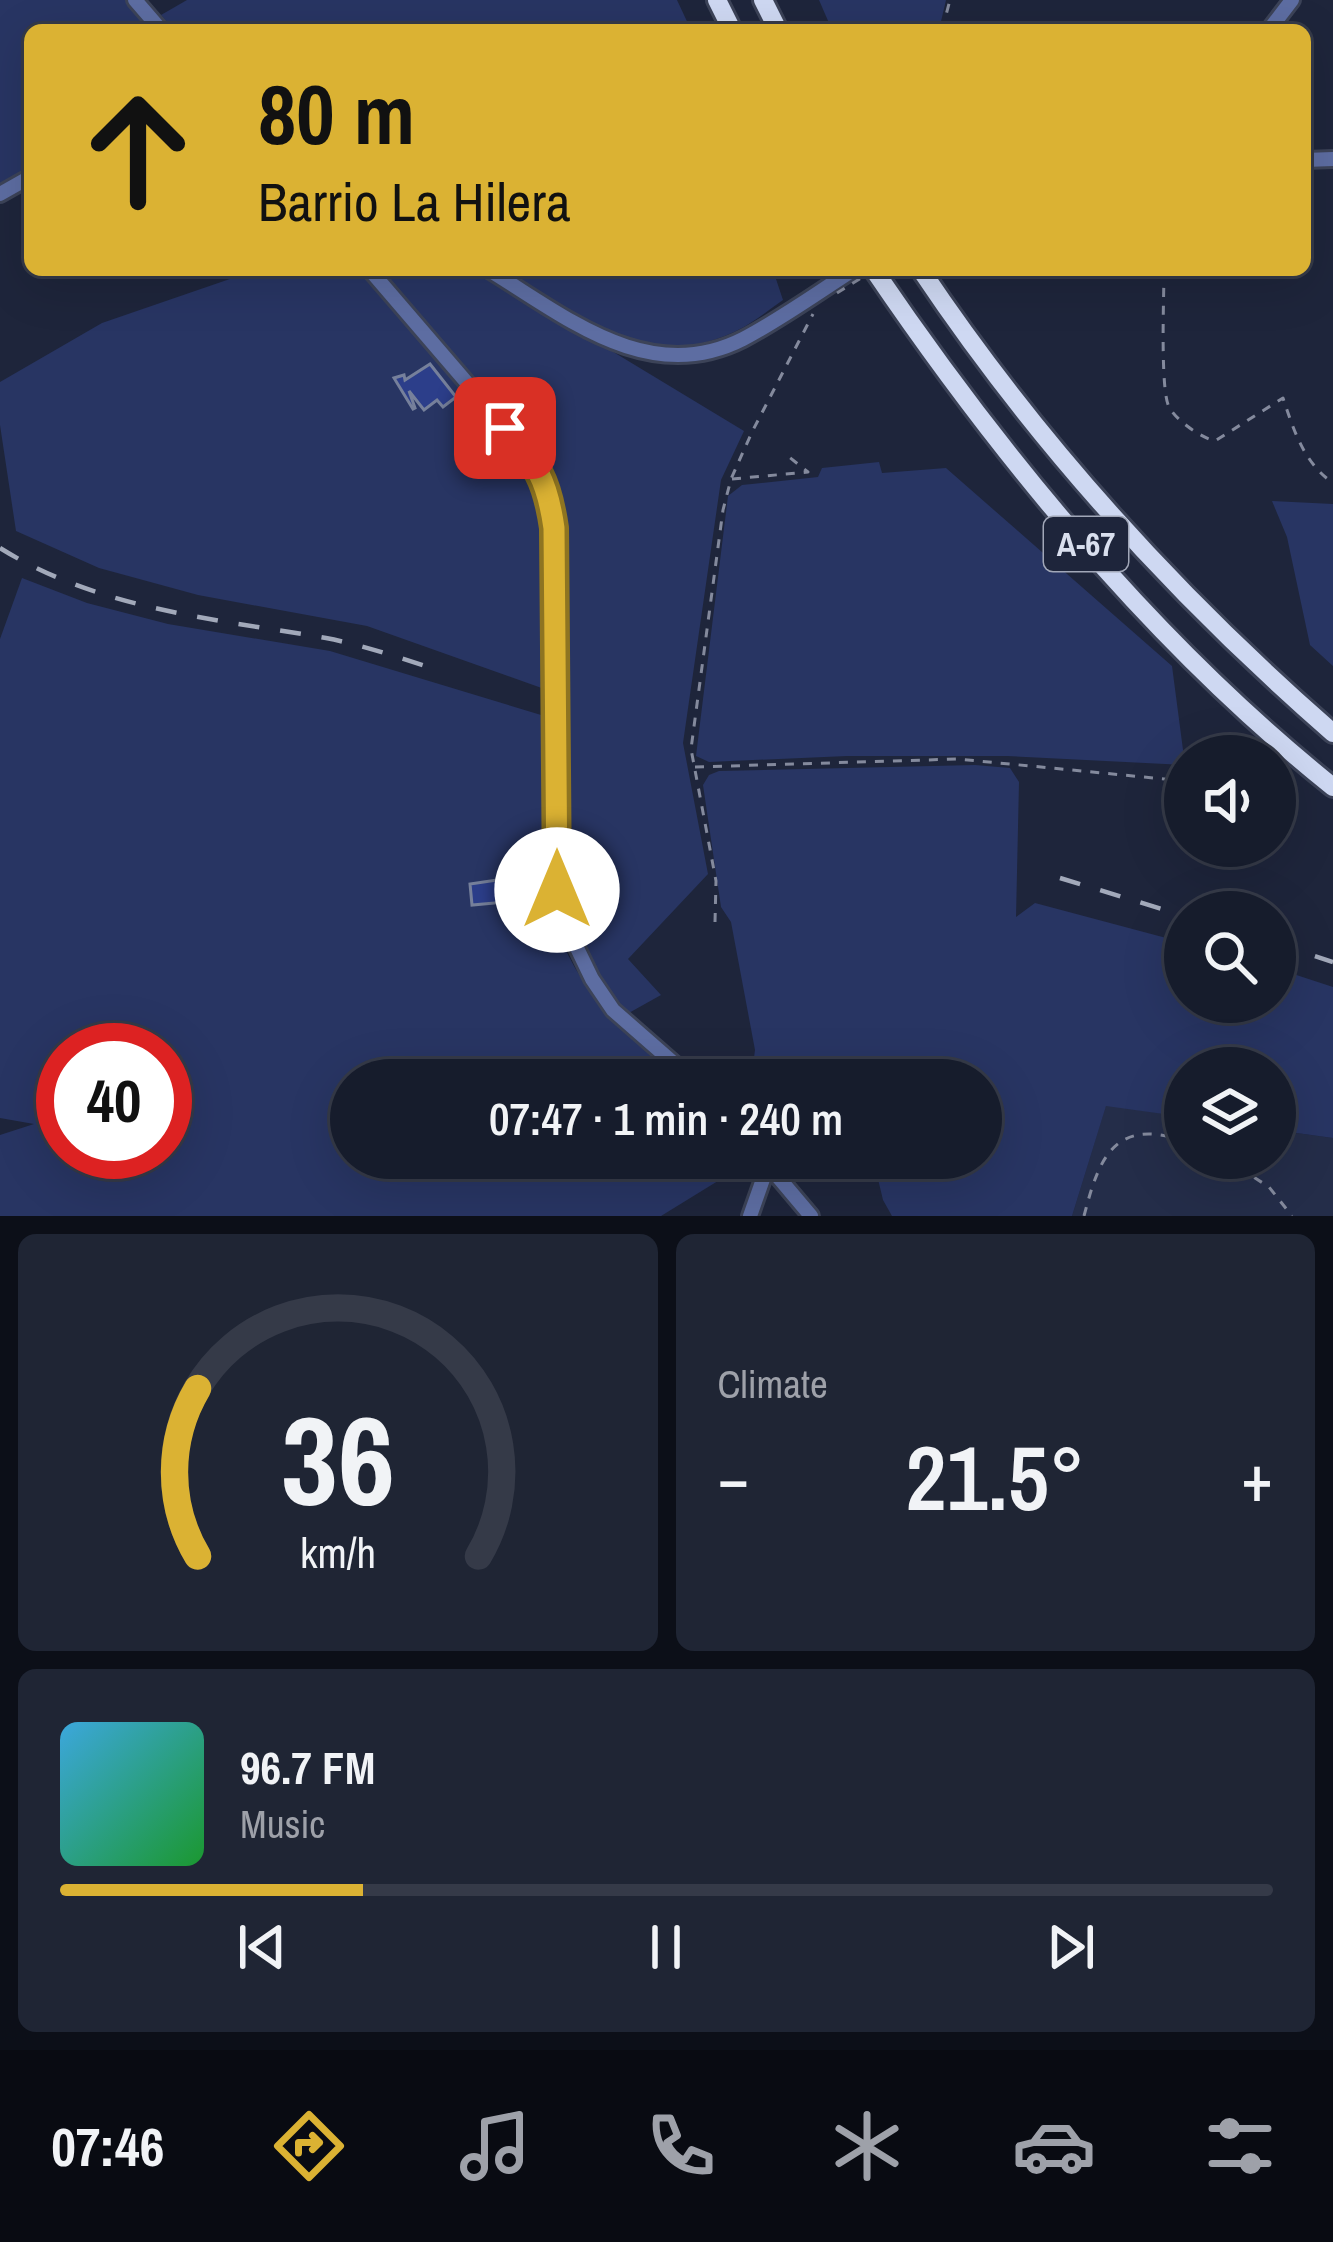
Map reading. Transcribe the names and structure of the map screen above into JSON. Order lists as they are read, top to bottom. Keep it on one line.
{"streets":{"highway":["A-67"]},"page":{"turn":["80 m","Barrio La Hilera"],"limit":"40","trip":"07:47 · 1 min · 240 m","tile":"Climate","heat":["−","21.5°","+"],"song":["96.7 FM","Music"],"tabs":"07:46","gauge":["36","km/h"]}}
